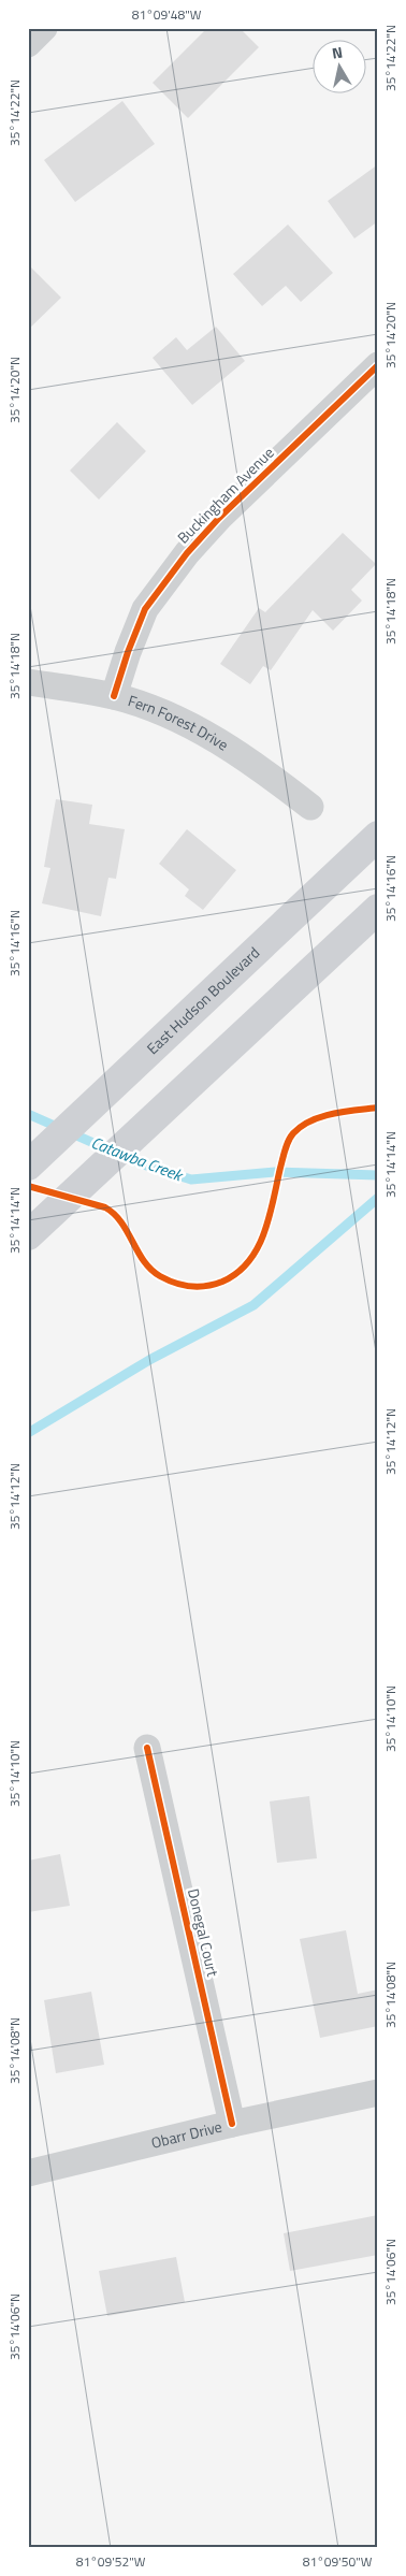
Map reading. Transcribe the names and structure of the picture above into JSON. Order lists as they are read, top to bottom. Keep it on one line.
{"streets":{"main road":["East Hudson Boulevard"],"street":["Buckingham Avenue","Fern Forest Drive","Donegal Court","Obarr Drive"]},"crossings":[["Buckingham Avenue","Fern Forest Drive"],["Donegal Court","Obarr Drive"]],"water":["Catawba Creek"],"north":"top","coordinates":["81°09'48\"W","35°14'22\"N","35°14'20\"N","35°14'18\"N","35°14'16\"N","35°14'14\"N","35°14'12\"N","35°14'10\"N","35°14'08\"N","35°14'06\"N","81°09'52\"W","81°09'50\"W"]}
